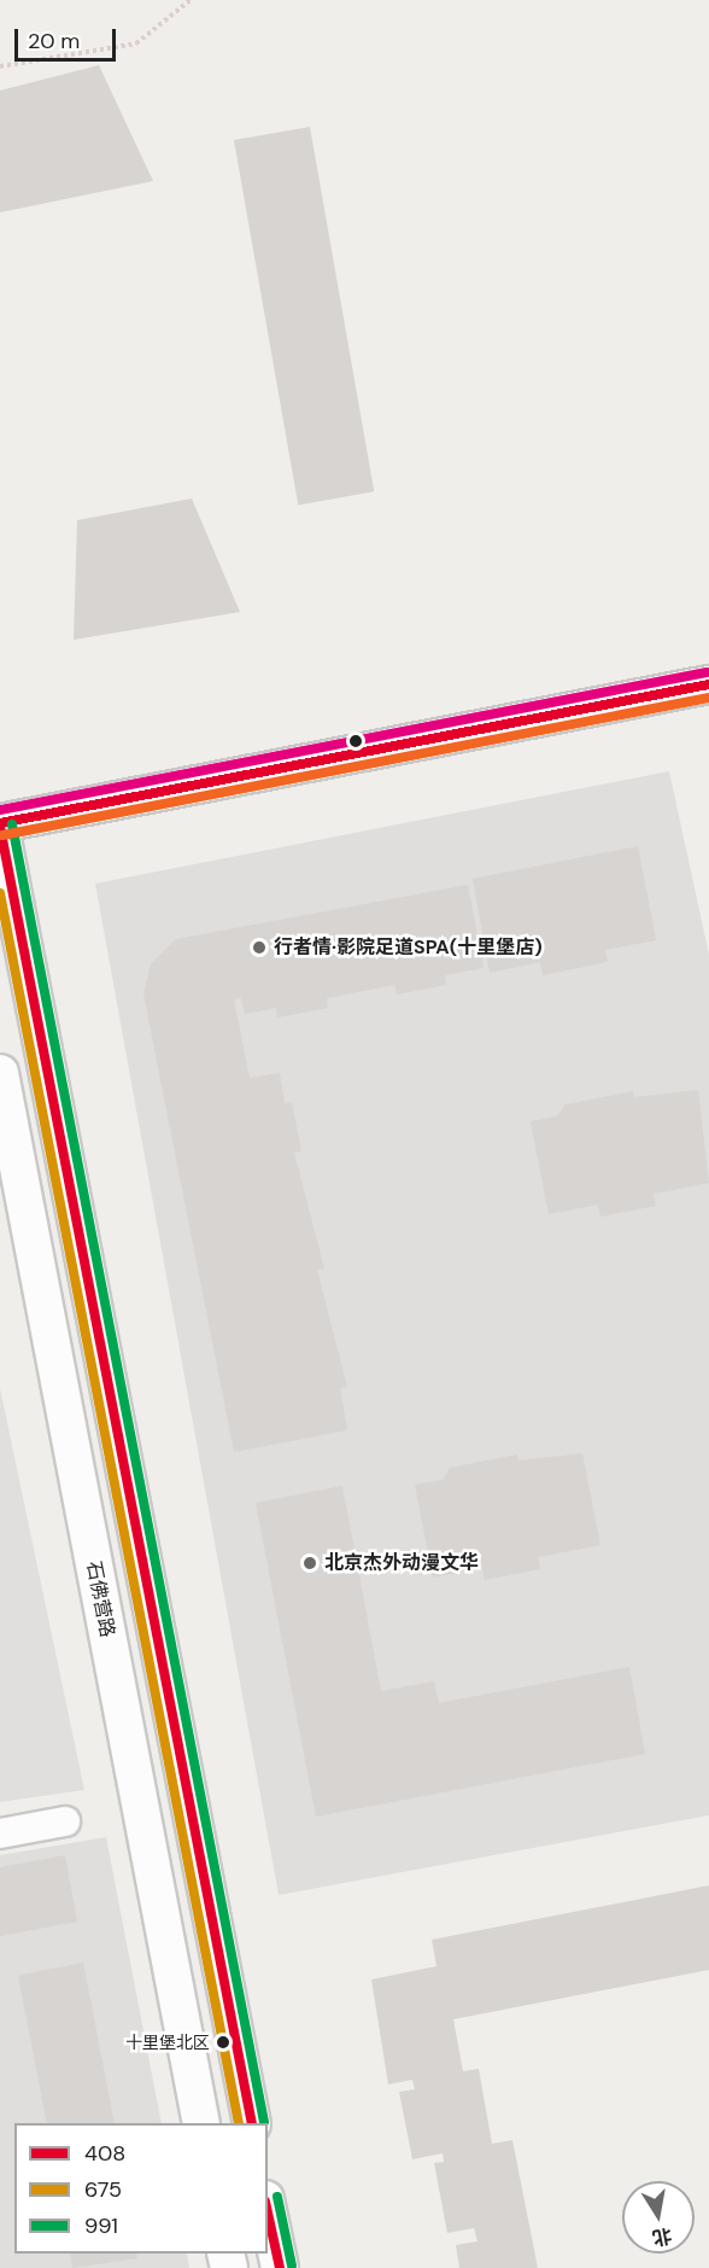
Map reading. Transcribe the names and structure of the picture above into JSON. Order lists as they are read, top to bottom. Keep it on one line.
{"streets":{"street":["石佛营路"]},"places":["行者情·影院足道SPA(十里堡店)","北京杰外动漫文华","十里堡北区"],"lines":["transit line 408","transit line 991","transit line 675"],"legend":["408","675","991"],"scale_bar":"20 m","north":"bottom"}
